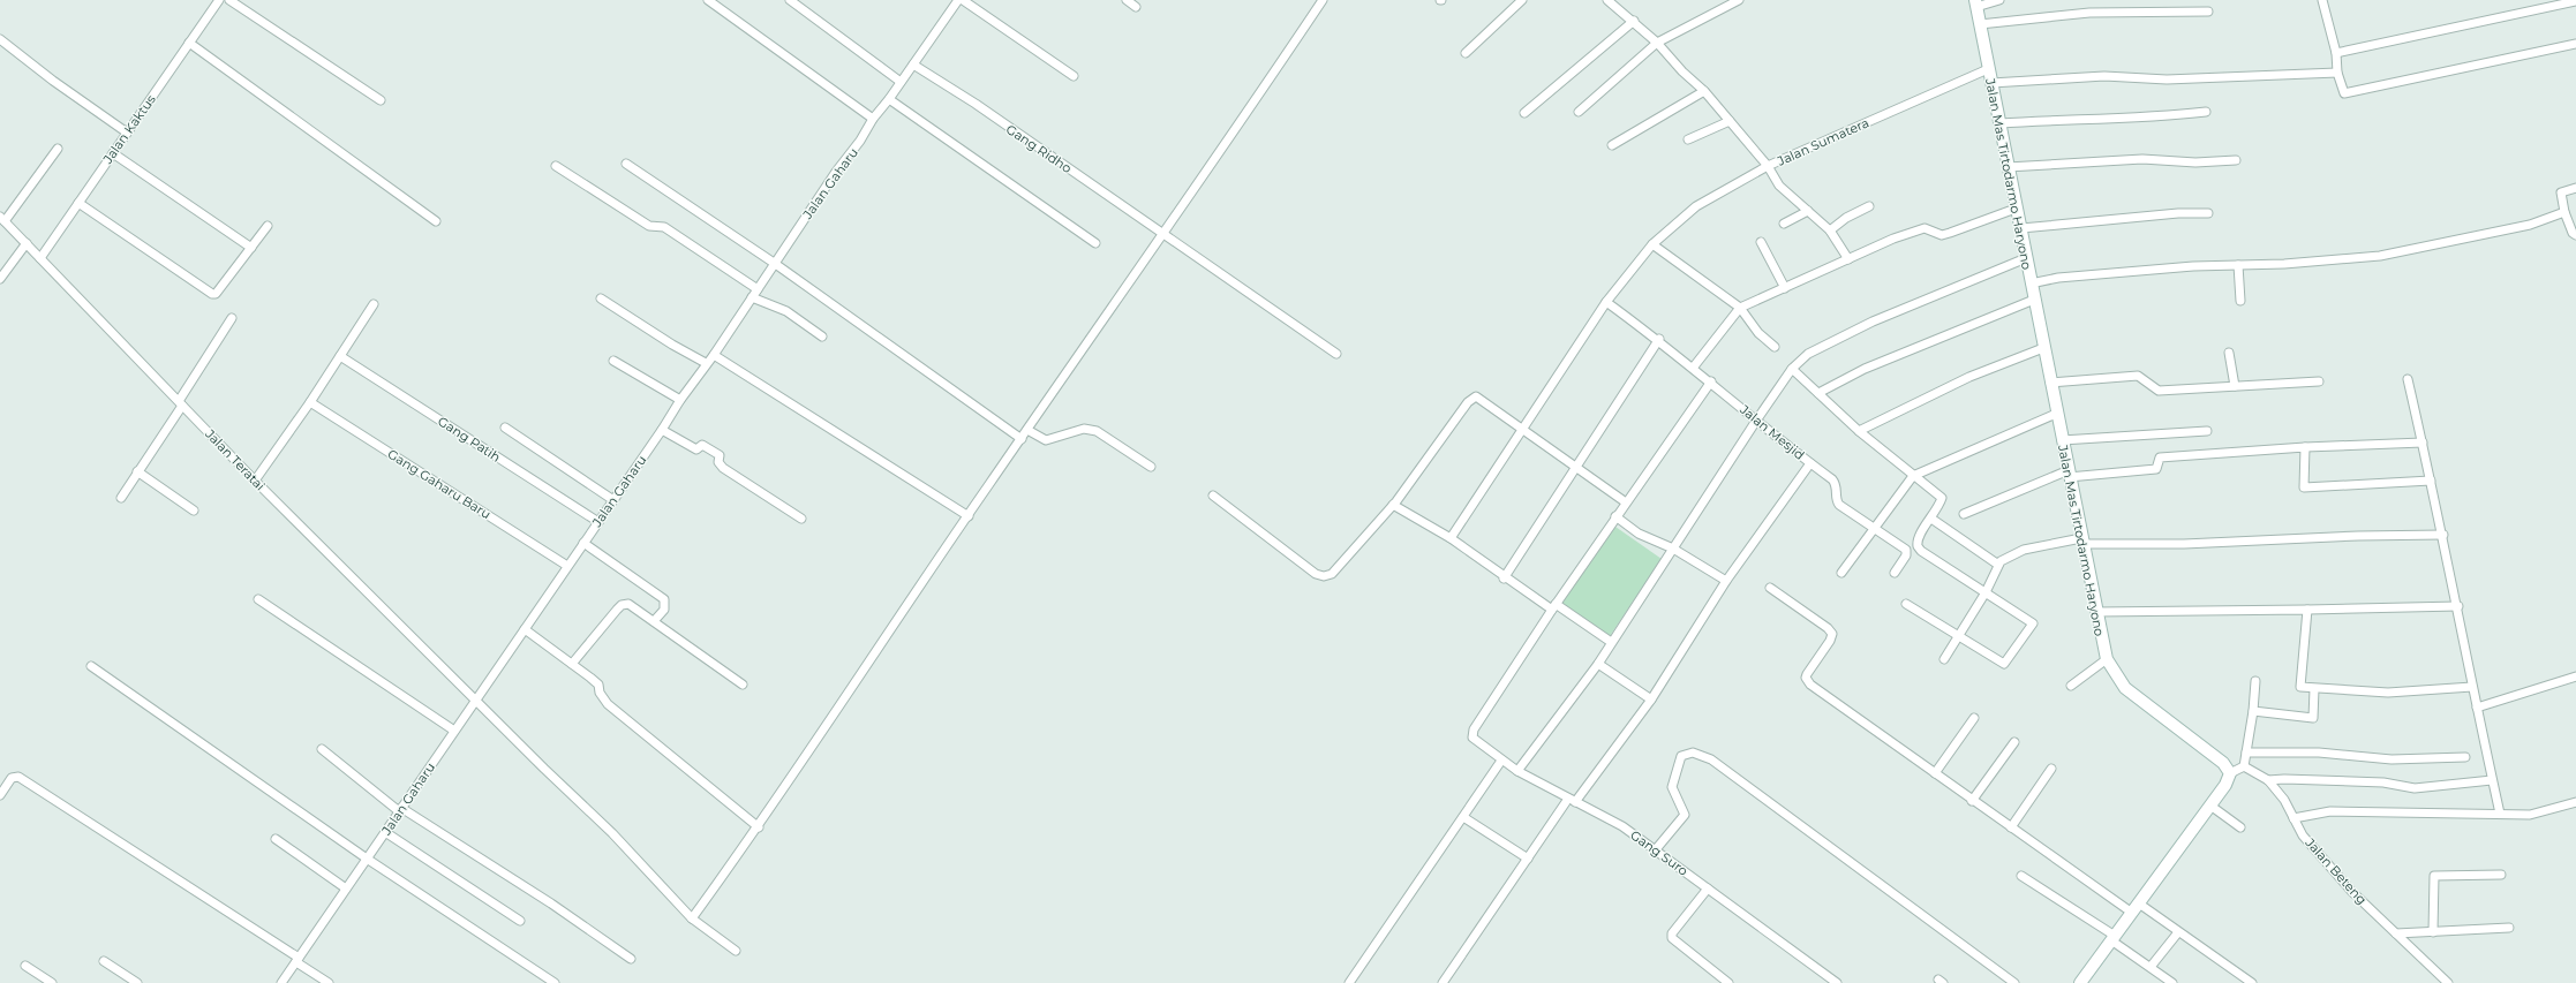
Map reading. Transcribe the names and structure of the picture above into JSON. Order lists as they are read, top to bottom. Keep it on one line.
{"streets":{"street":["Jalan Kaktus","Jalan Sumatera","Gang Ridho","Jalan Mas Tirtodarmo Haryono","Jalan Gaharu","Jalan Mesjid","Gang Patih","Jalan Teratai","Gang Gaharu Baru","Gang Suro","Jalan Beteng"]},"crossings":[["Jalan Kaktus","Jalan Teratai"],["Jalan Sumatera","Jalan Mas Tirtodarmo Haryono"],["Gang Ridho","Jalan Gaharu"],["Jalan Gaharu","Gang Patih"],["Jalan Gaharu","Jalan Teratai"],["Jalan Gaharu","Gang Gaharu Baru"]]}
